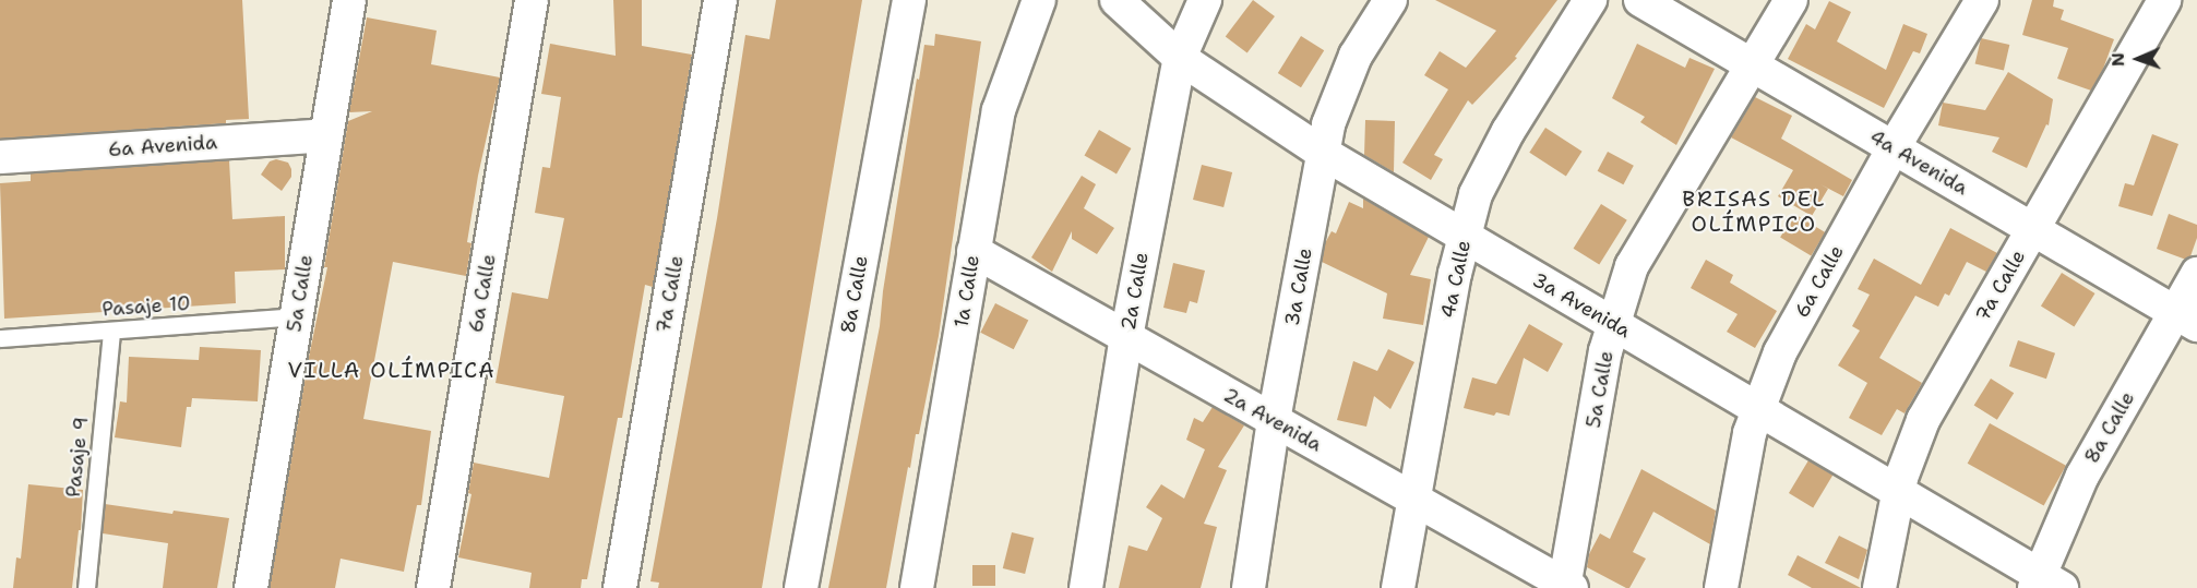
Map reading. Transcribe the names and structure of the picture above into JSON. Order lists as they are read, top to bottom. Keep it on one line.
{"streets":{"street":["6a Avenida","4a Avenida","4a Calle","6a Calle","7a Calle","3a Calle","1a Calle","2a Calle","5a Calle","8a Calle","3a Avenida","2a Avenida"],"lane":["Pasaje 10","Pasaje 9"]},"crossings":[["6a Avenida","5a Calle"],["4a Avenida","6a Calle"],["4a Avenida","7a Calle"],["4a Avenida","5a Calle"],["4a Avenida","8a Calle"],["4a Calle","3a Avenida"],["4a Calle","2a Avenida"],["6a Calle","3a Avenida"],["7a Calle","3a Avenida"],["3a Calle","3a Avenida"],["3a Calle","2a Avenida"],["1a Calle","2a Avenida"],["2a Calle","3a Avenida"],["2a Calle","2a Avenida"],["5a Calle","3a Avenida"],["5a Calle","Pasaje 10"],["5a Calle","2a Avenida"],["8a Calle","3a Avenida"],["Pasaje 10","Pasaje 9"]],"districts":["BRISAS DEL OLÍMPICO","VILLA OLÍMPICA"],"north":"left"}
